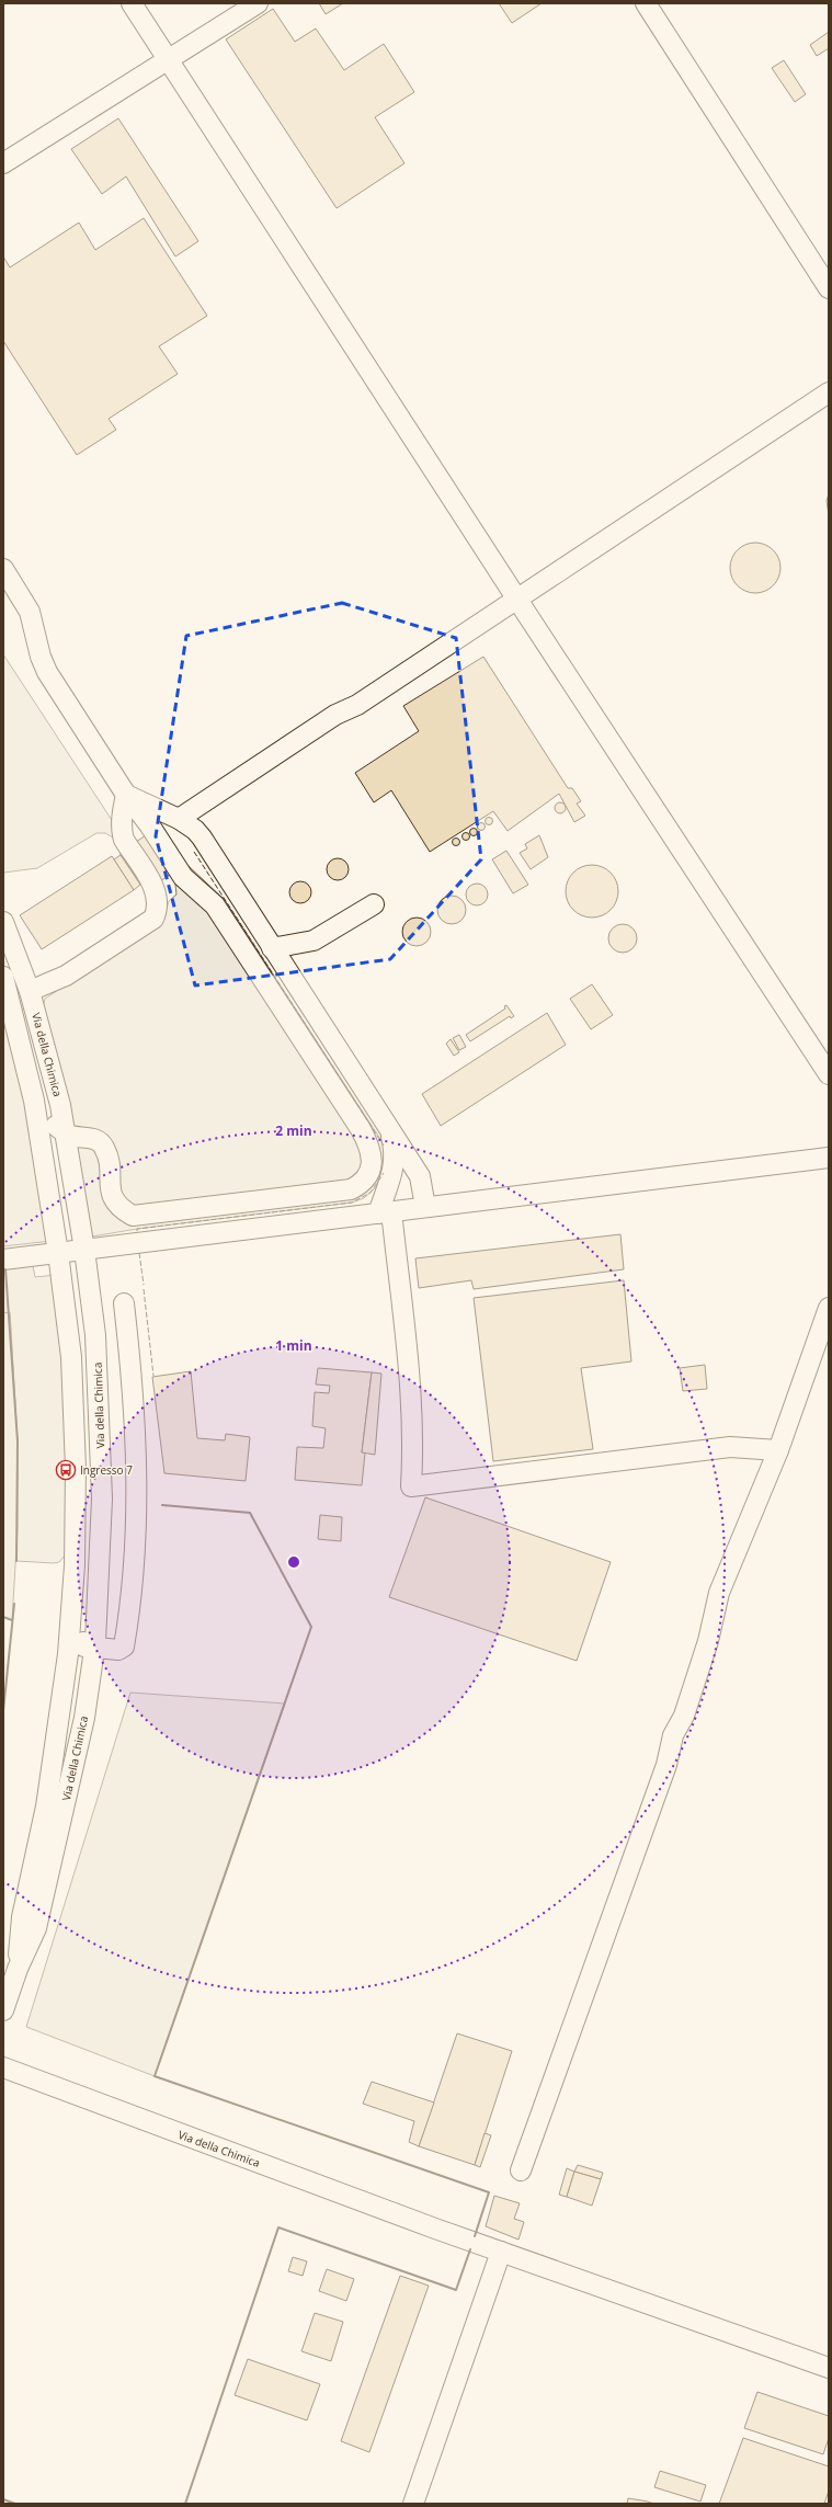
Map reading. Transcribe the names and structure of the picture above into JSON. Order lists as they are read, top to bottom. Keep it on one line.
{"streets":{"lane":["Via della Chimica"]},"places":{"bus stop":["Ingresso 7"]},"rings":["2 min","1 min"]}
